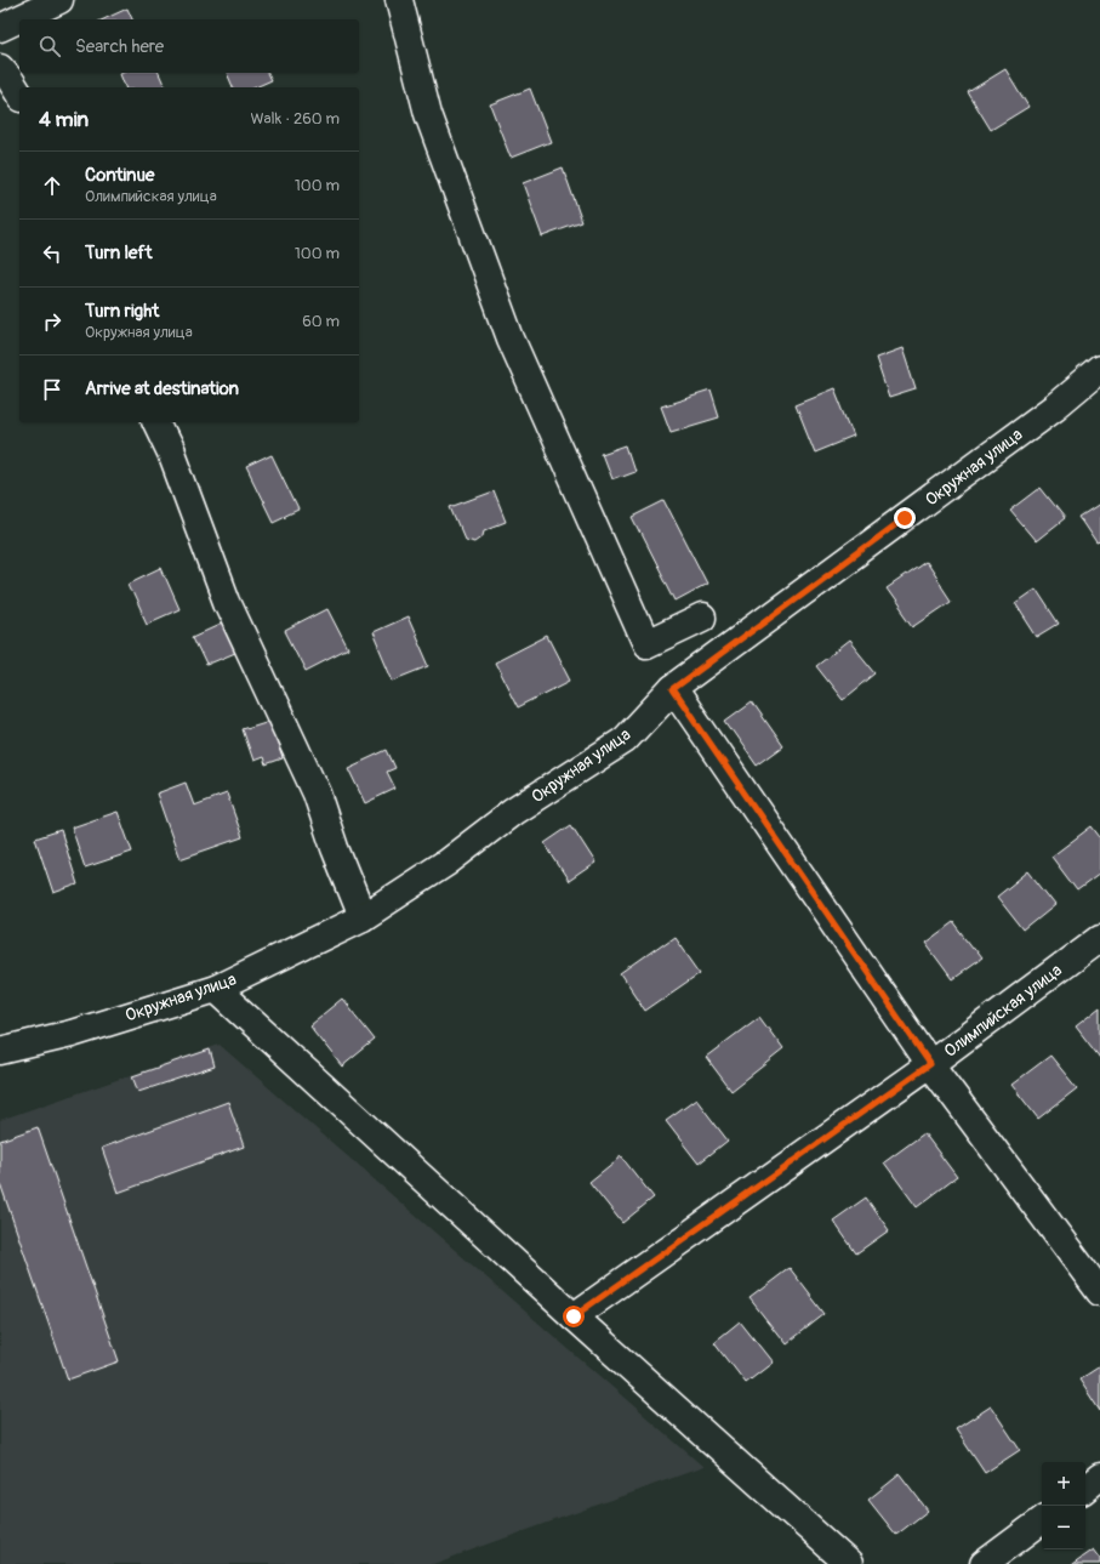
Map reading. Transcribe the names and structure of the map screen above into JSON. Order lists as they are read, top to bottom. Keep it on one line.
{"streets":{"street":["Окружная улица","Олимпийская улица"]},"page":{"search":"Search here","heading":["4 min","Walk · 260 m"],"list":[["Continue","Олимпийская улица","100 m"],["Turn left","100 m"],["Turn right","Окружная улица","60 m"],"Arrive at destination"],"map_buttons":["+","−"]}}
